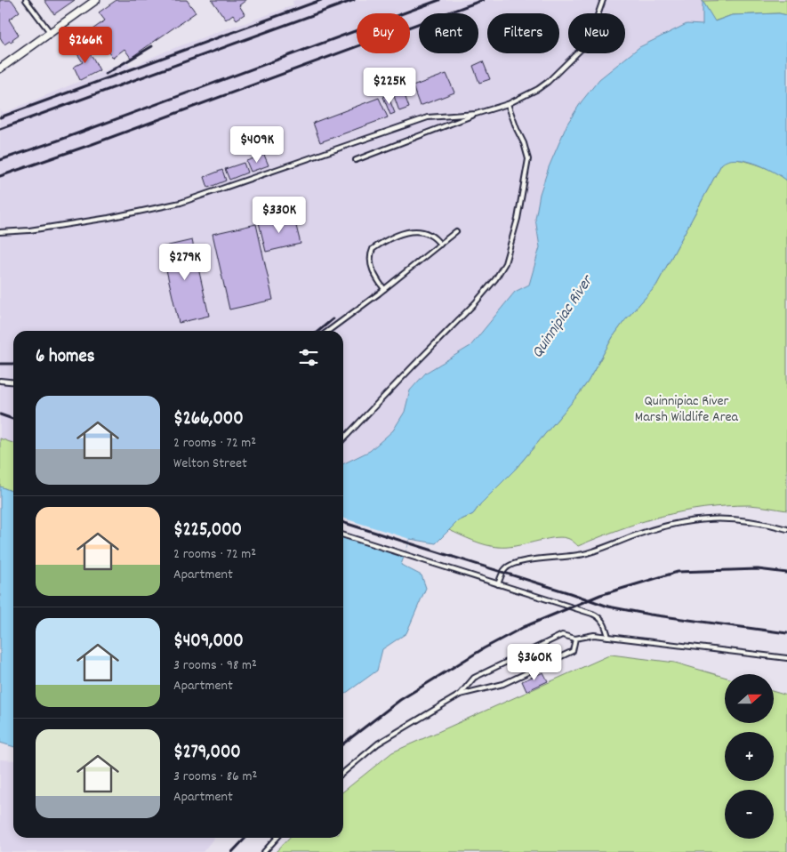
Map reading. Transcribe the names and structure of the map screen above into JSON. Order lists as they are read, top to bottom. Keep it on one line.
{"water":["Quinnipiac River"],"parks":["Quinnipiac River Marsh Wildlife Area"],"north":"right","page":{"chip":["Buy","Rent","Filters","New"],"price":["$266K","$225K","$409K","$330K","$279K","$360K"],"heading":"6 homes","list":[{"name":"$266,000","note":"2 rooms · 72 m² · Welton Street"},{"name":"$225,000","note":"2 rooms · 72 m² · Apartment"},{"name":"$409,000","note":"3 rooms · 98 m² · Apartment"},{"name":"$279,000","note":"3 rooms · 86 m² · Apartment"}],"map_buttons":["+","−"]}}
